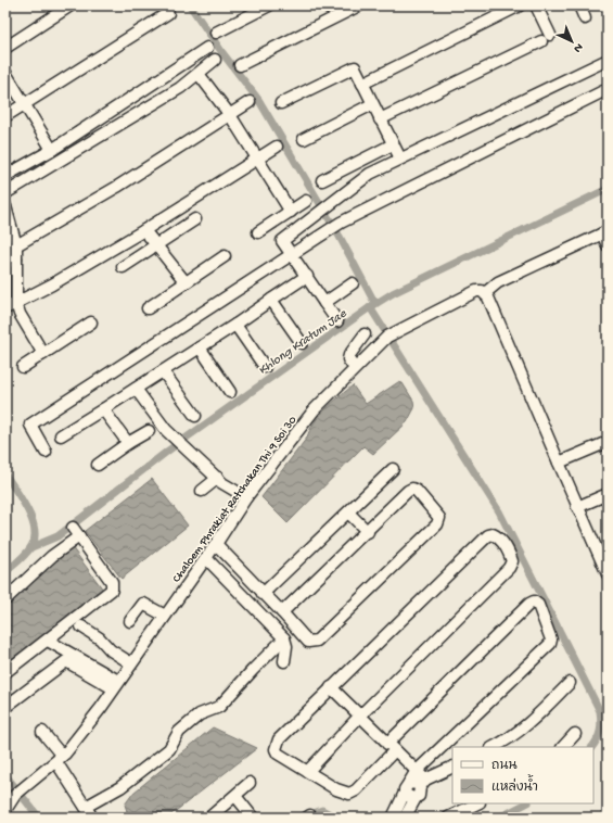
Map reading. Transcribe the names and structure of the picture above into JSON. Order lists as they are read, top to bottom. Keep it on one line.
{"streets":{"street":["Chaloem Phrakiat Ratchakan Thi 9 Soi 30"]},"water":["Khlong Kratum Jae"],"legend":["ถนน","แหล่งน้ำ"],"north":"bottom right"}
